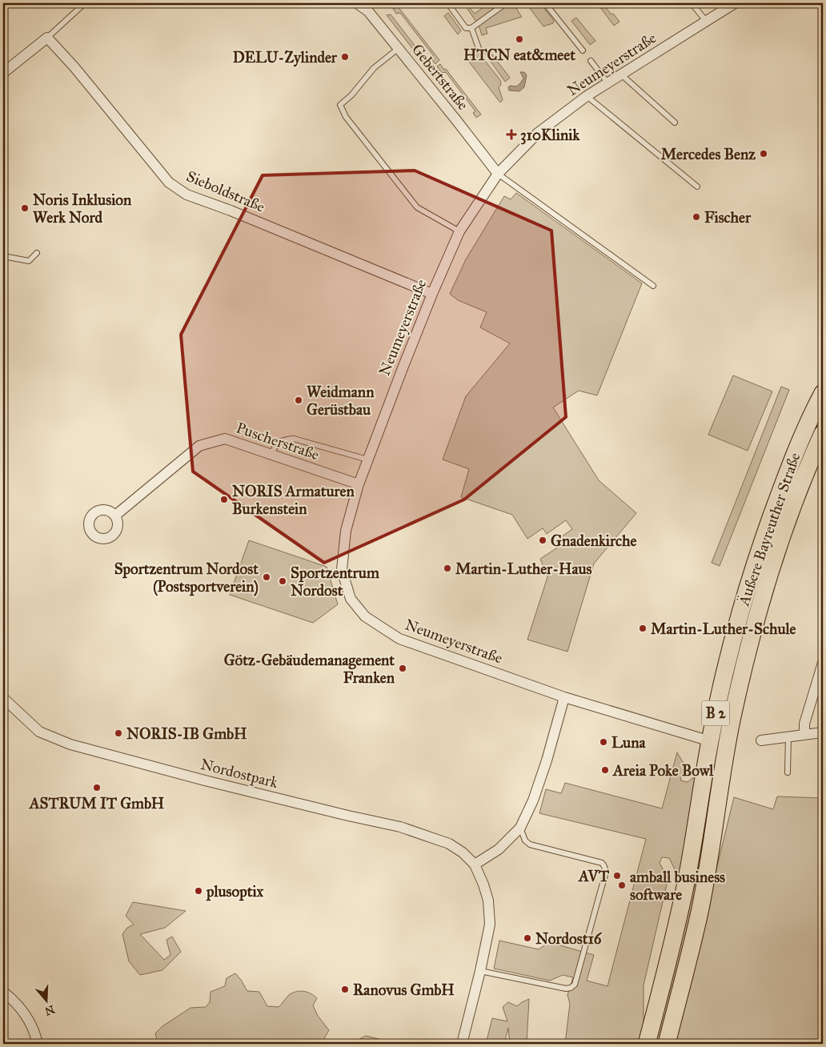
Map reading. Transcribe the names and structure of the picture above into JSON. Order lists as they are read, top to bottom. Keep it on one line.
{"streets":{"main road":["Äußere Bayreuther Straße","B 2"],"street":["Neumeyerstraße","Gebertstraße","Sieboldstraße","Puscherstraße","Nordostpark"]},"crossings":[["Neumeyerstraße","Gebertstraße"],["Neumeyerstraße","Sieboldstraße"],["Neumeyerstraße","Puscherstraße"],["Neumeyerstraße","Äußere Bayreuther Straße"]],"places":{"other":["HTCN eat&meet","DELU-Zylinder","Mercedes Benz","Noris Inklusion Werk Nord","Fischer","Weidmann Gerüstbau","NORIS Armaturen Burkenstein","Gnadenkirche","Martin-Luther-Haus","Sportzentrum Nordost (Postsportverein)","Sportzentrum Nordost","Martin-Luther-Schule","Götz-Gebäudemanagement Franken","NORIS-IB GmbH","Luna","Areia Poke Bowl","ASTRUM IT GmbH","AVT","amball business software","plusoptix","Nordost16","Ranovus GmbH"],"health":["310Klinik"]},"north":"bottom"}
